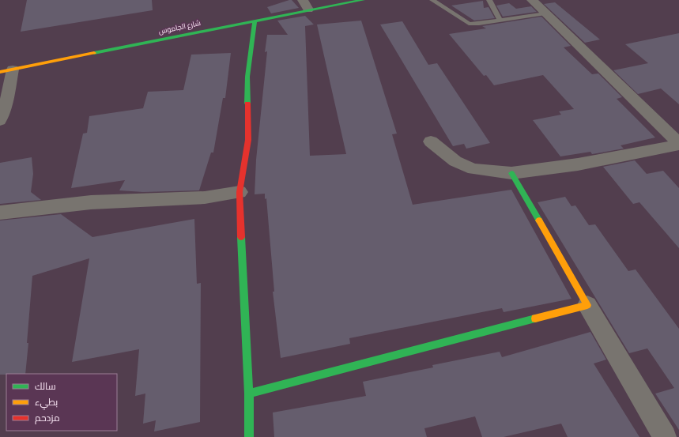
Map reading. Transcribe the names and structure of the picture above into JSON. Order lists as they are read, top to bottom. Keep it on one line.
{"streets":{"street":["شارع الجاموس"]},"legend":["سالك","بطيء","مزدحم"]}
